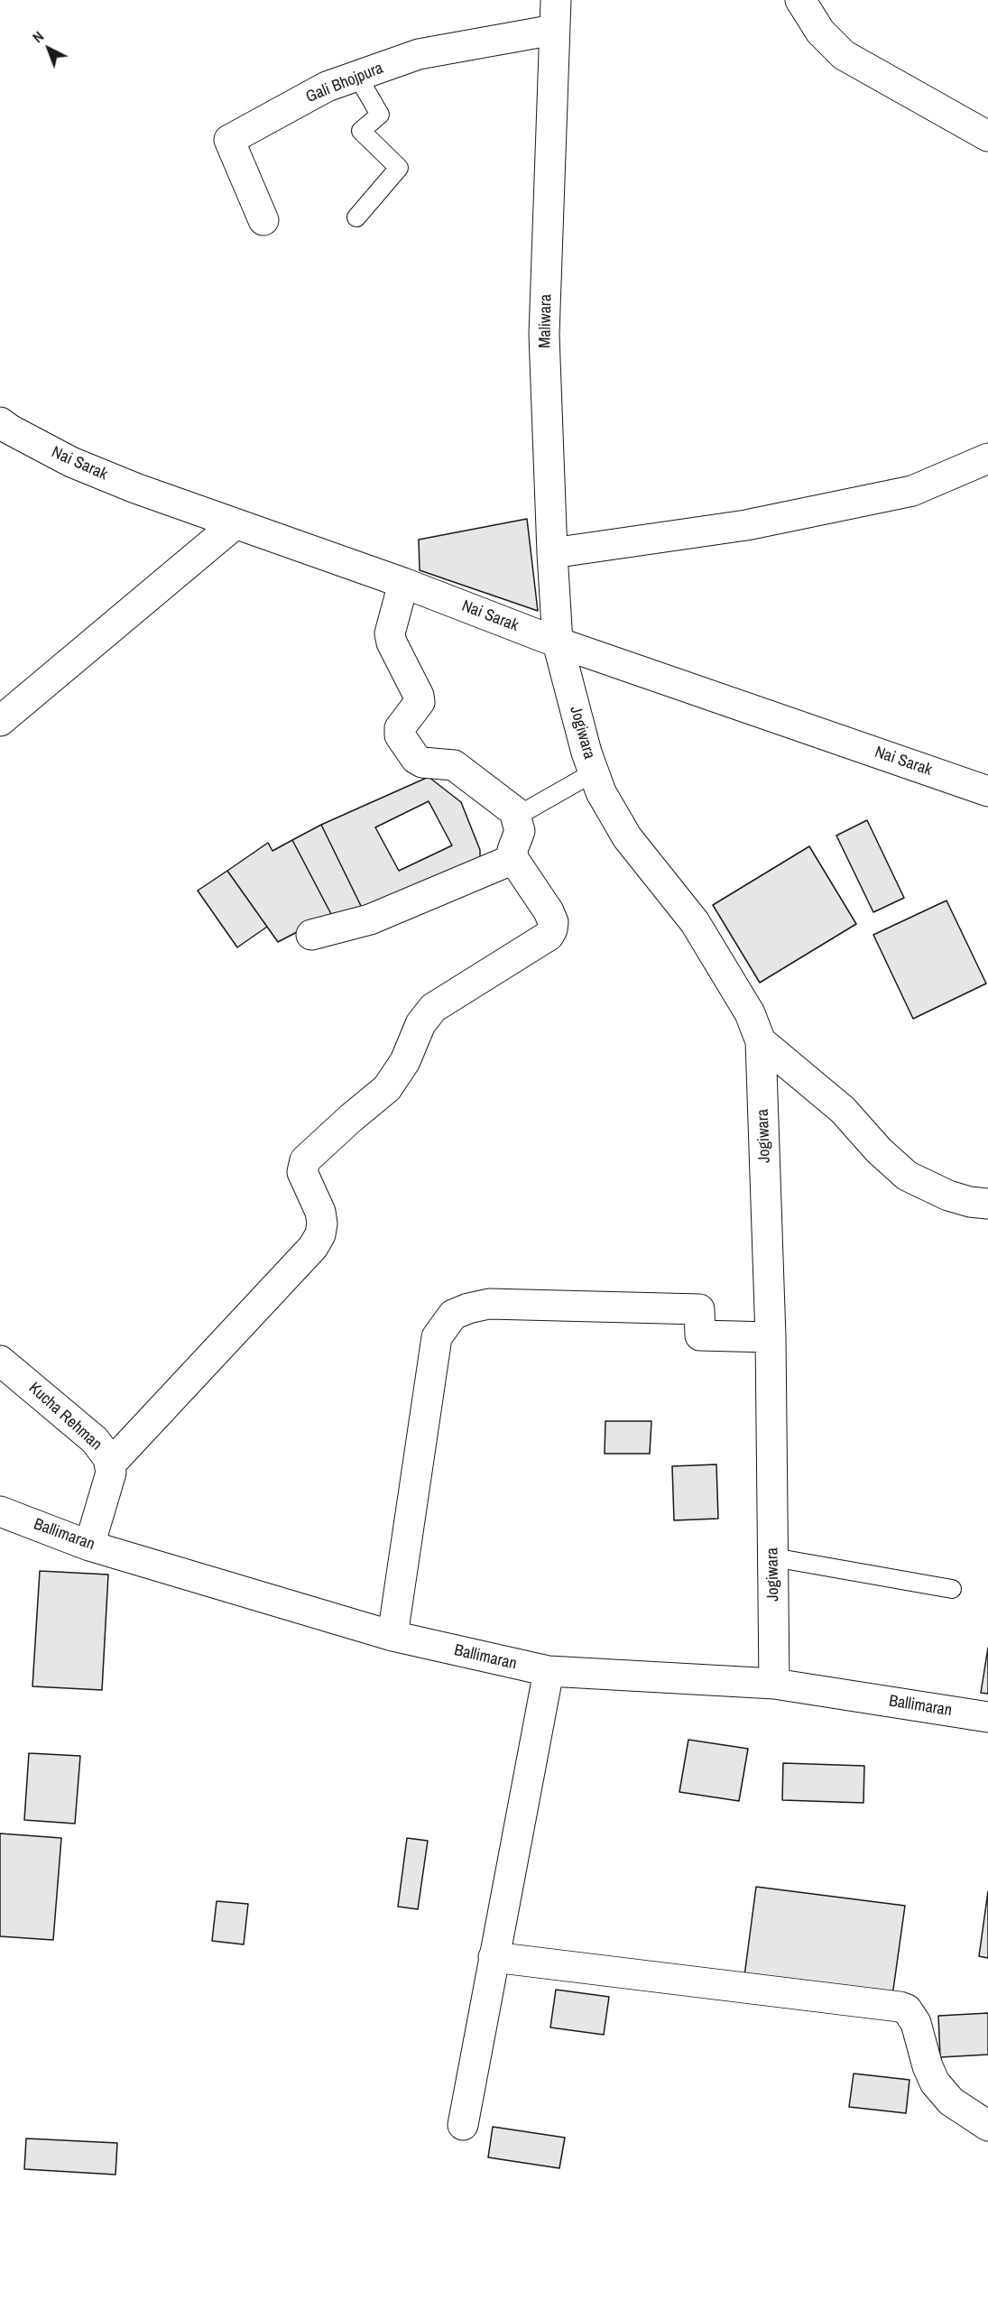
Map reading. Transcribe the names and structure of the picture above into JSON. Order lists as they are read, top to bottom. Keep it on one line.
{"streets":{"street":["Gali Bhojpura","Maliwara","Nai Sarak","Jogiwara","Kucha Rehman","Ballimaran"]},"crossings":[["Gali Bhojpura","Maliwara"],["Maliwara","Nai Sarak"],["Maliwara","Jogiwara"],["Nai Sarak","Jogiwara"],["Jogiwara","Ballimaran"],["Kucha Rehman","Ballimaran"]],"north":"top left"}
